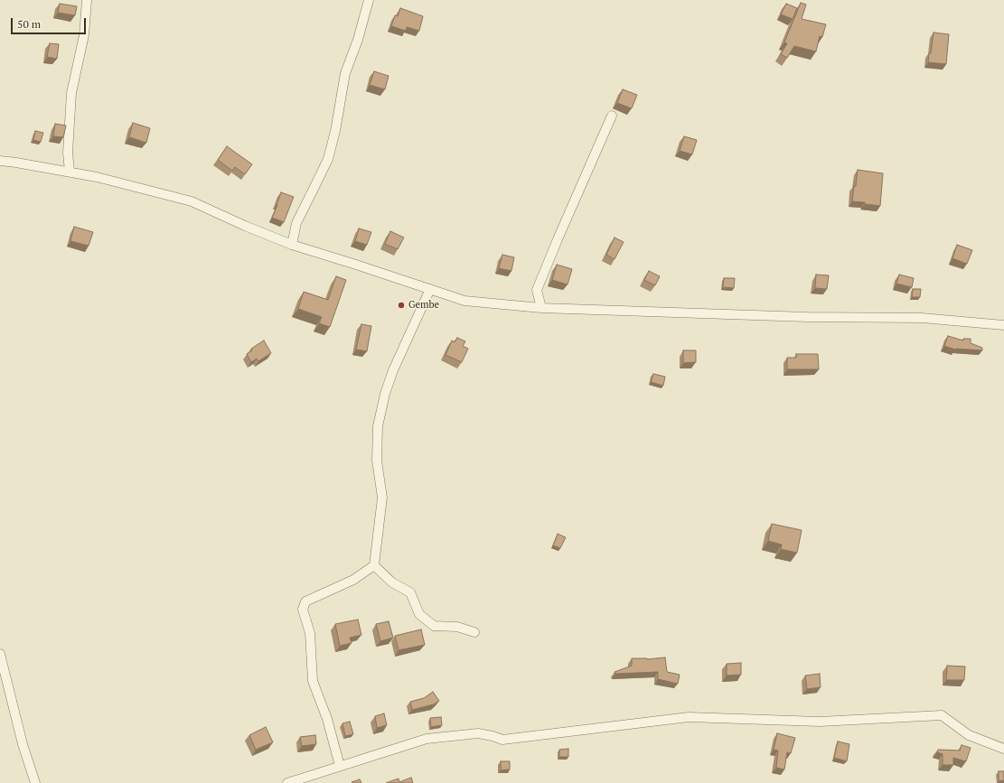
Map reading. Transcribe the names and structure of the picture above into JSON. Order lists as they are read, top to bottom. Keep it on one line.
{"places":["Gembe"],"scale_bar":"50 m"}
